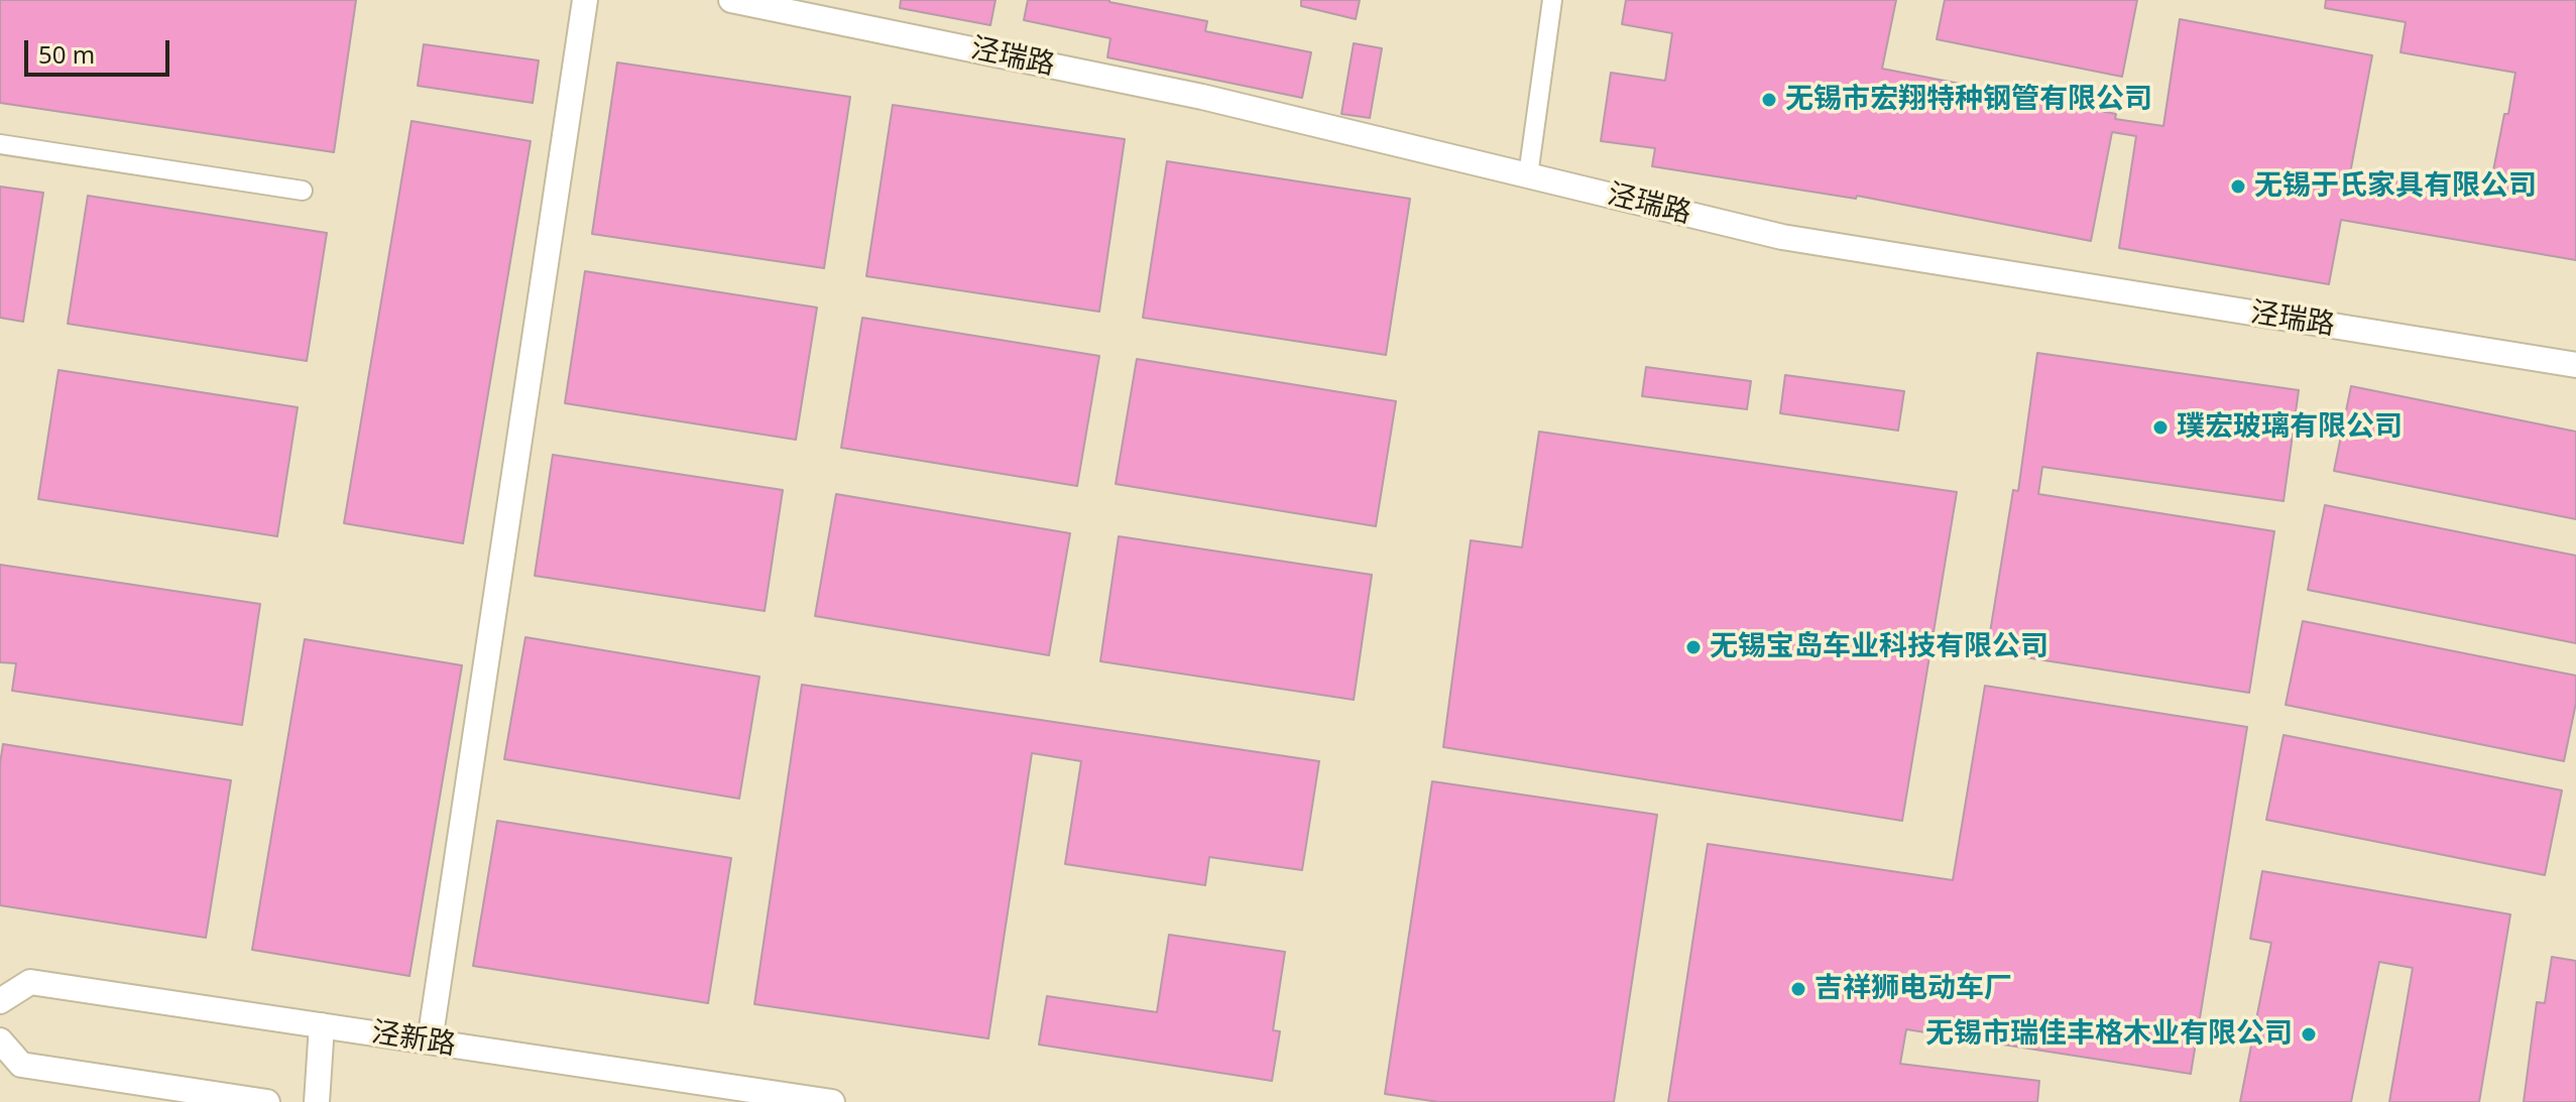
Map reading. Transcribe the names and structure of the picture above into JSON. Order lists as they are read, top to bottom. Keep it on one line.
{"streets":{"street":["泾瑞路","泾新路"]},"places":["无锡市宏翔特种钢管有限公司","无锡于氏家具有限公司","璞宏玻璃有限公司","无锡宝岛车业科技有限公司","吉祥狮电动车厂","无锡市瑞佳丰格木业有限公司"],"scale_bar":"50 m"}
